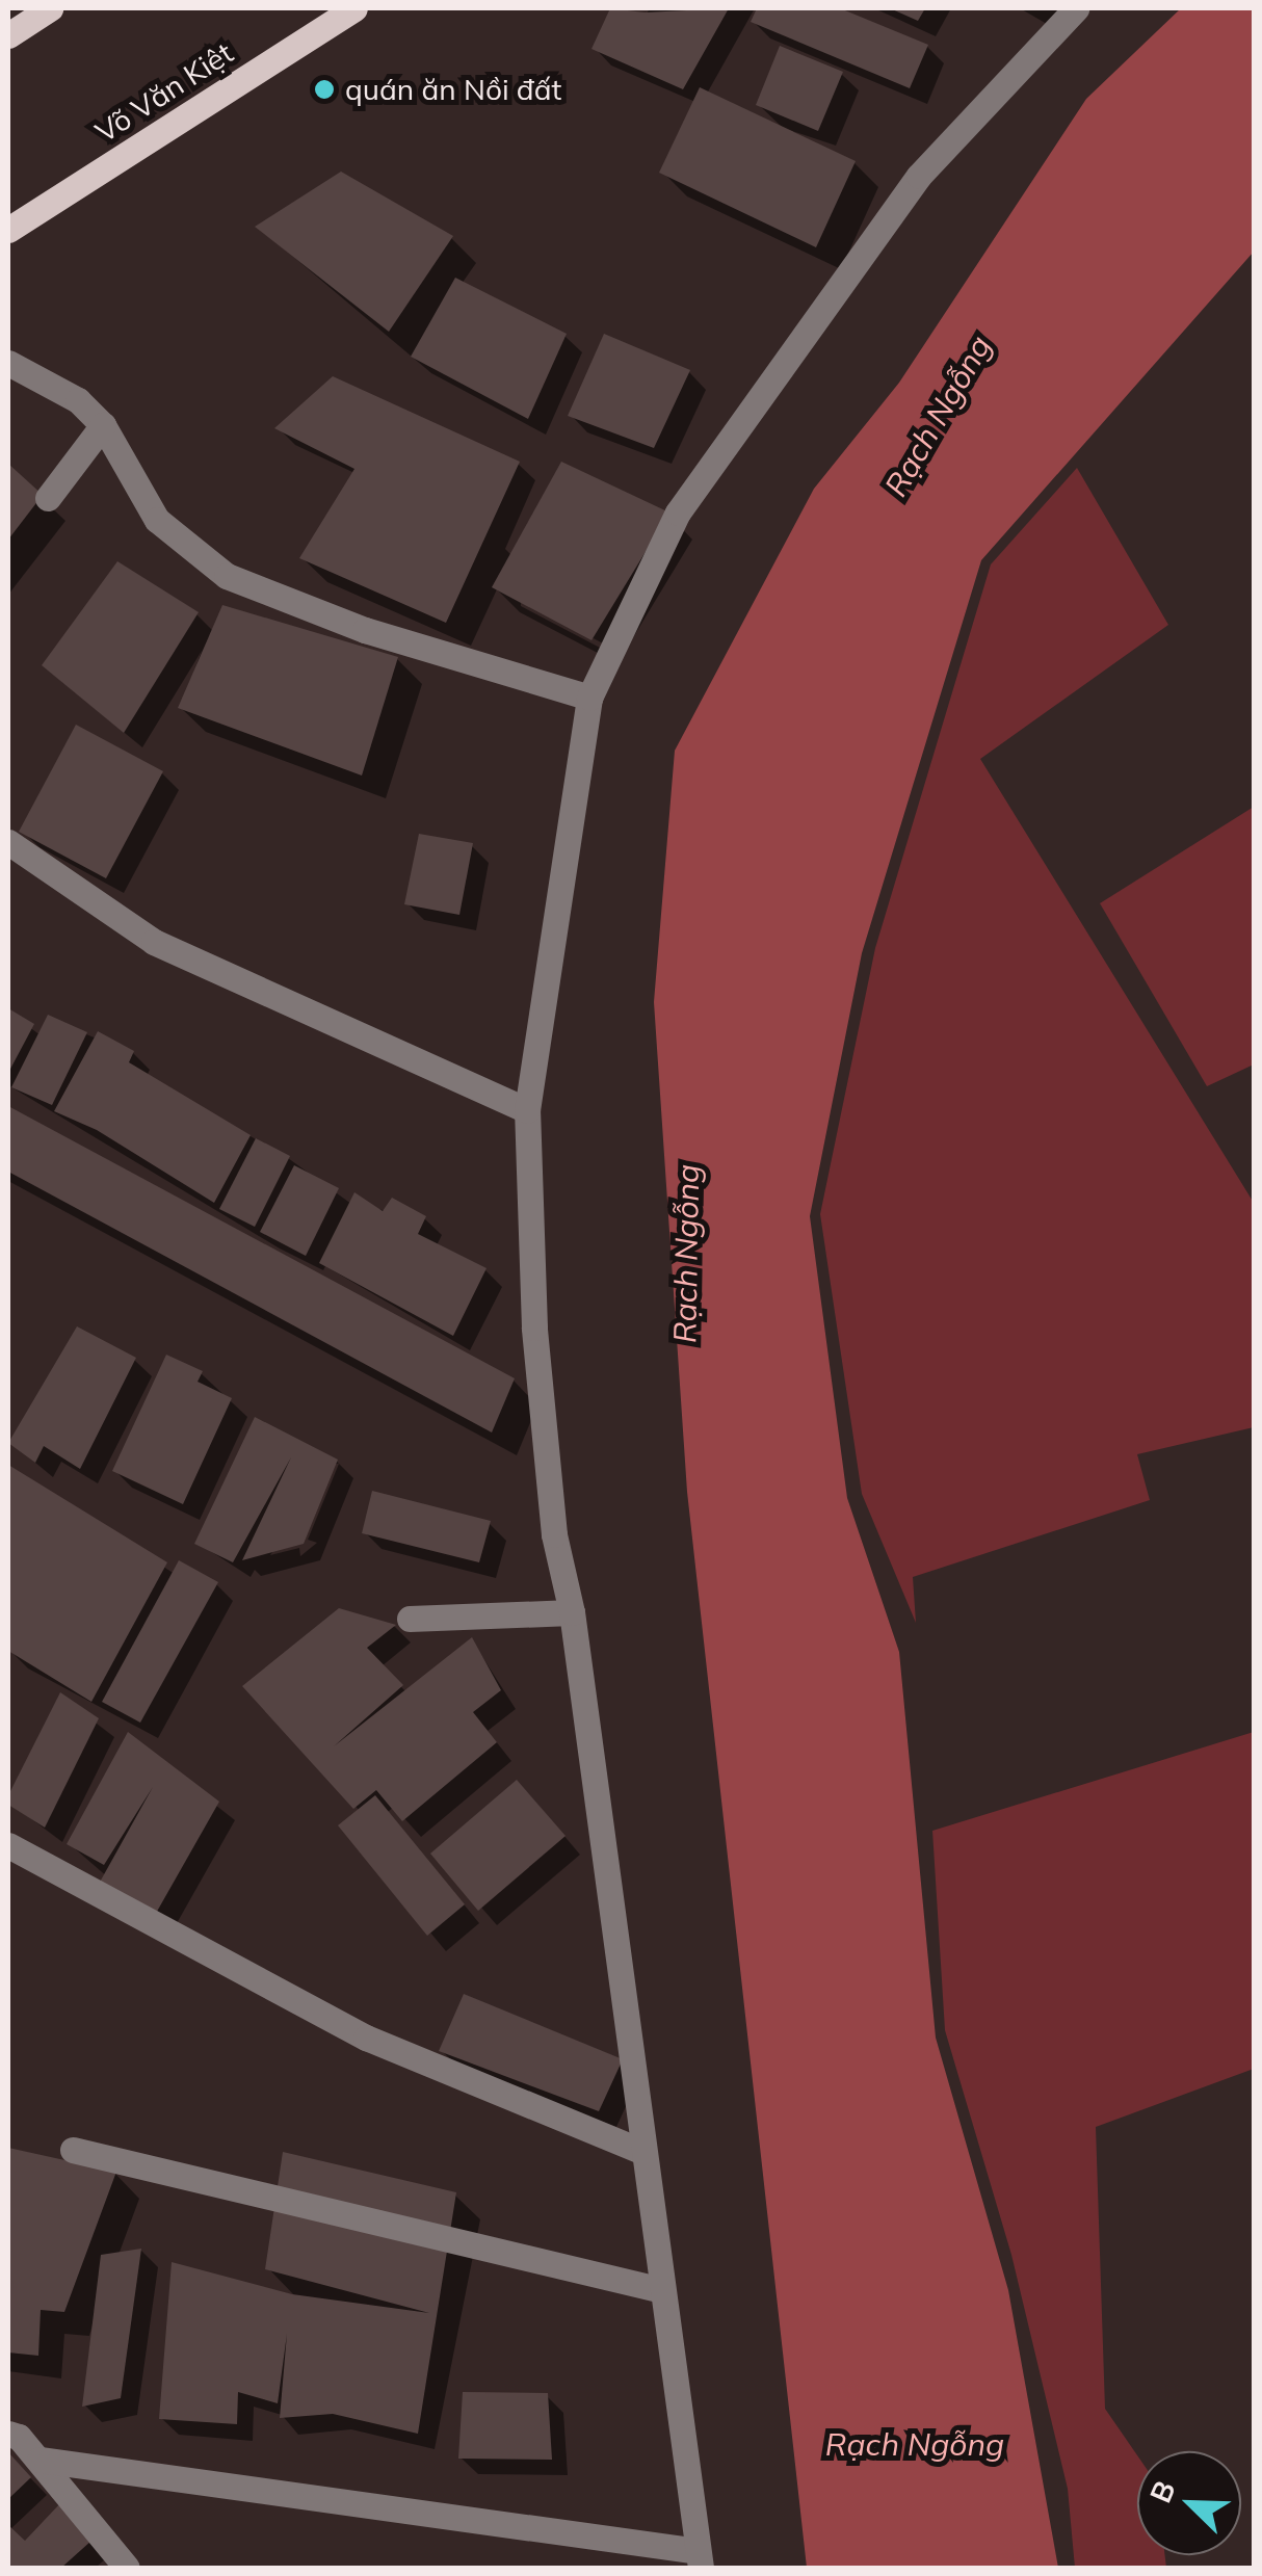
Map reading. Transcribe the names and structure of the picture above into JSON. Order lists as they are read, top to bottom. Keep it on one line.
{"streets":{"main road":["Võ Văn Kiệt"]},"water":["Rạch Ngỗng"],"places":["quán ăn Nồi đất"],"north":"top left"}
